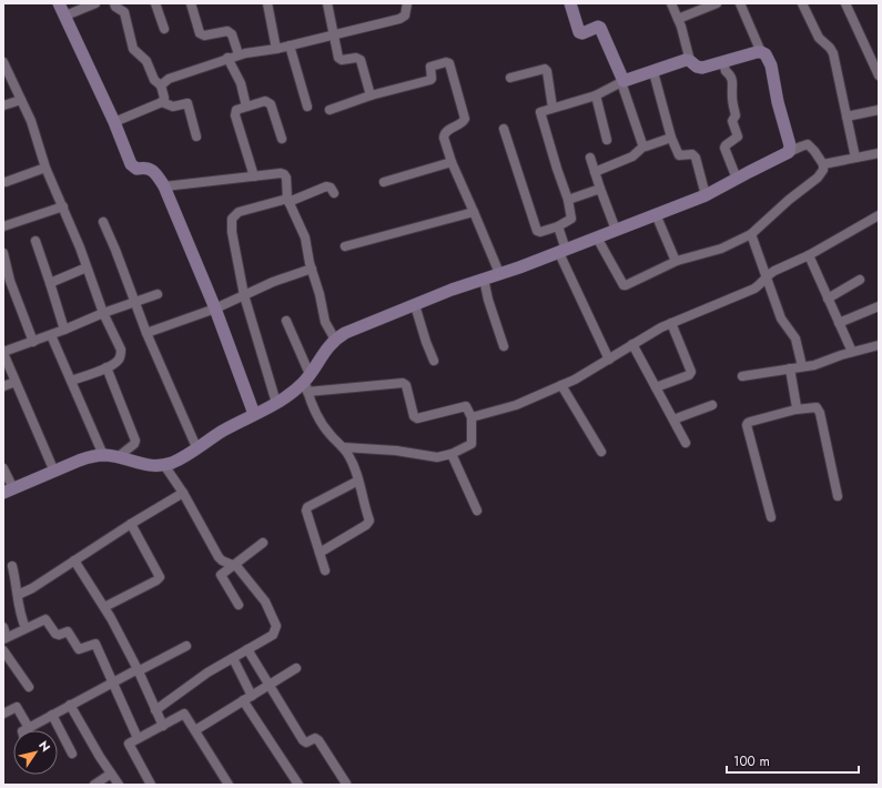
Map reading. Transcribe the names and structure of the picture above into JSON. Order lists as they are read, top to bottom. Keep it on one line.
{"scale_bar":"100 m","north":"top right"}
